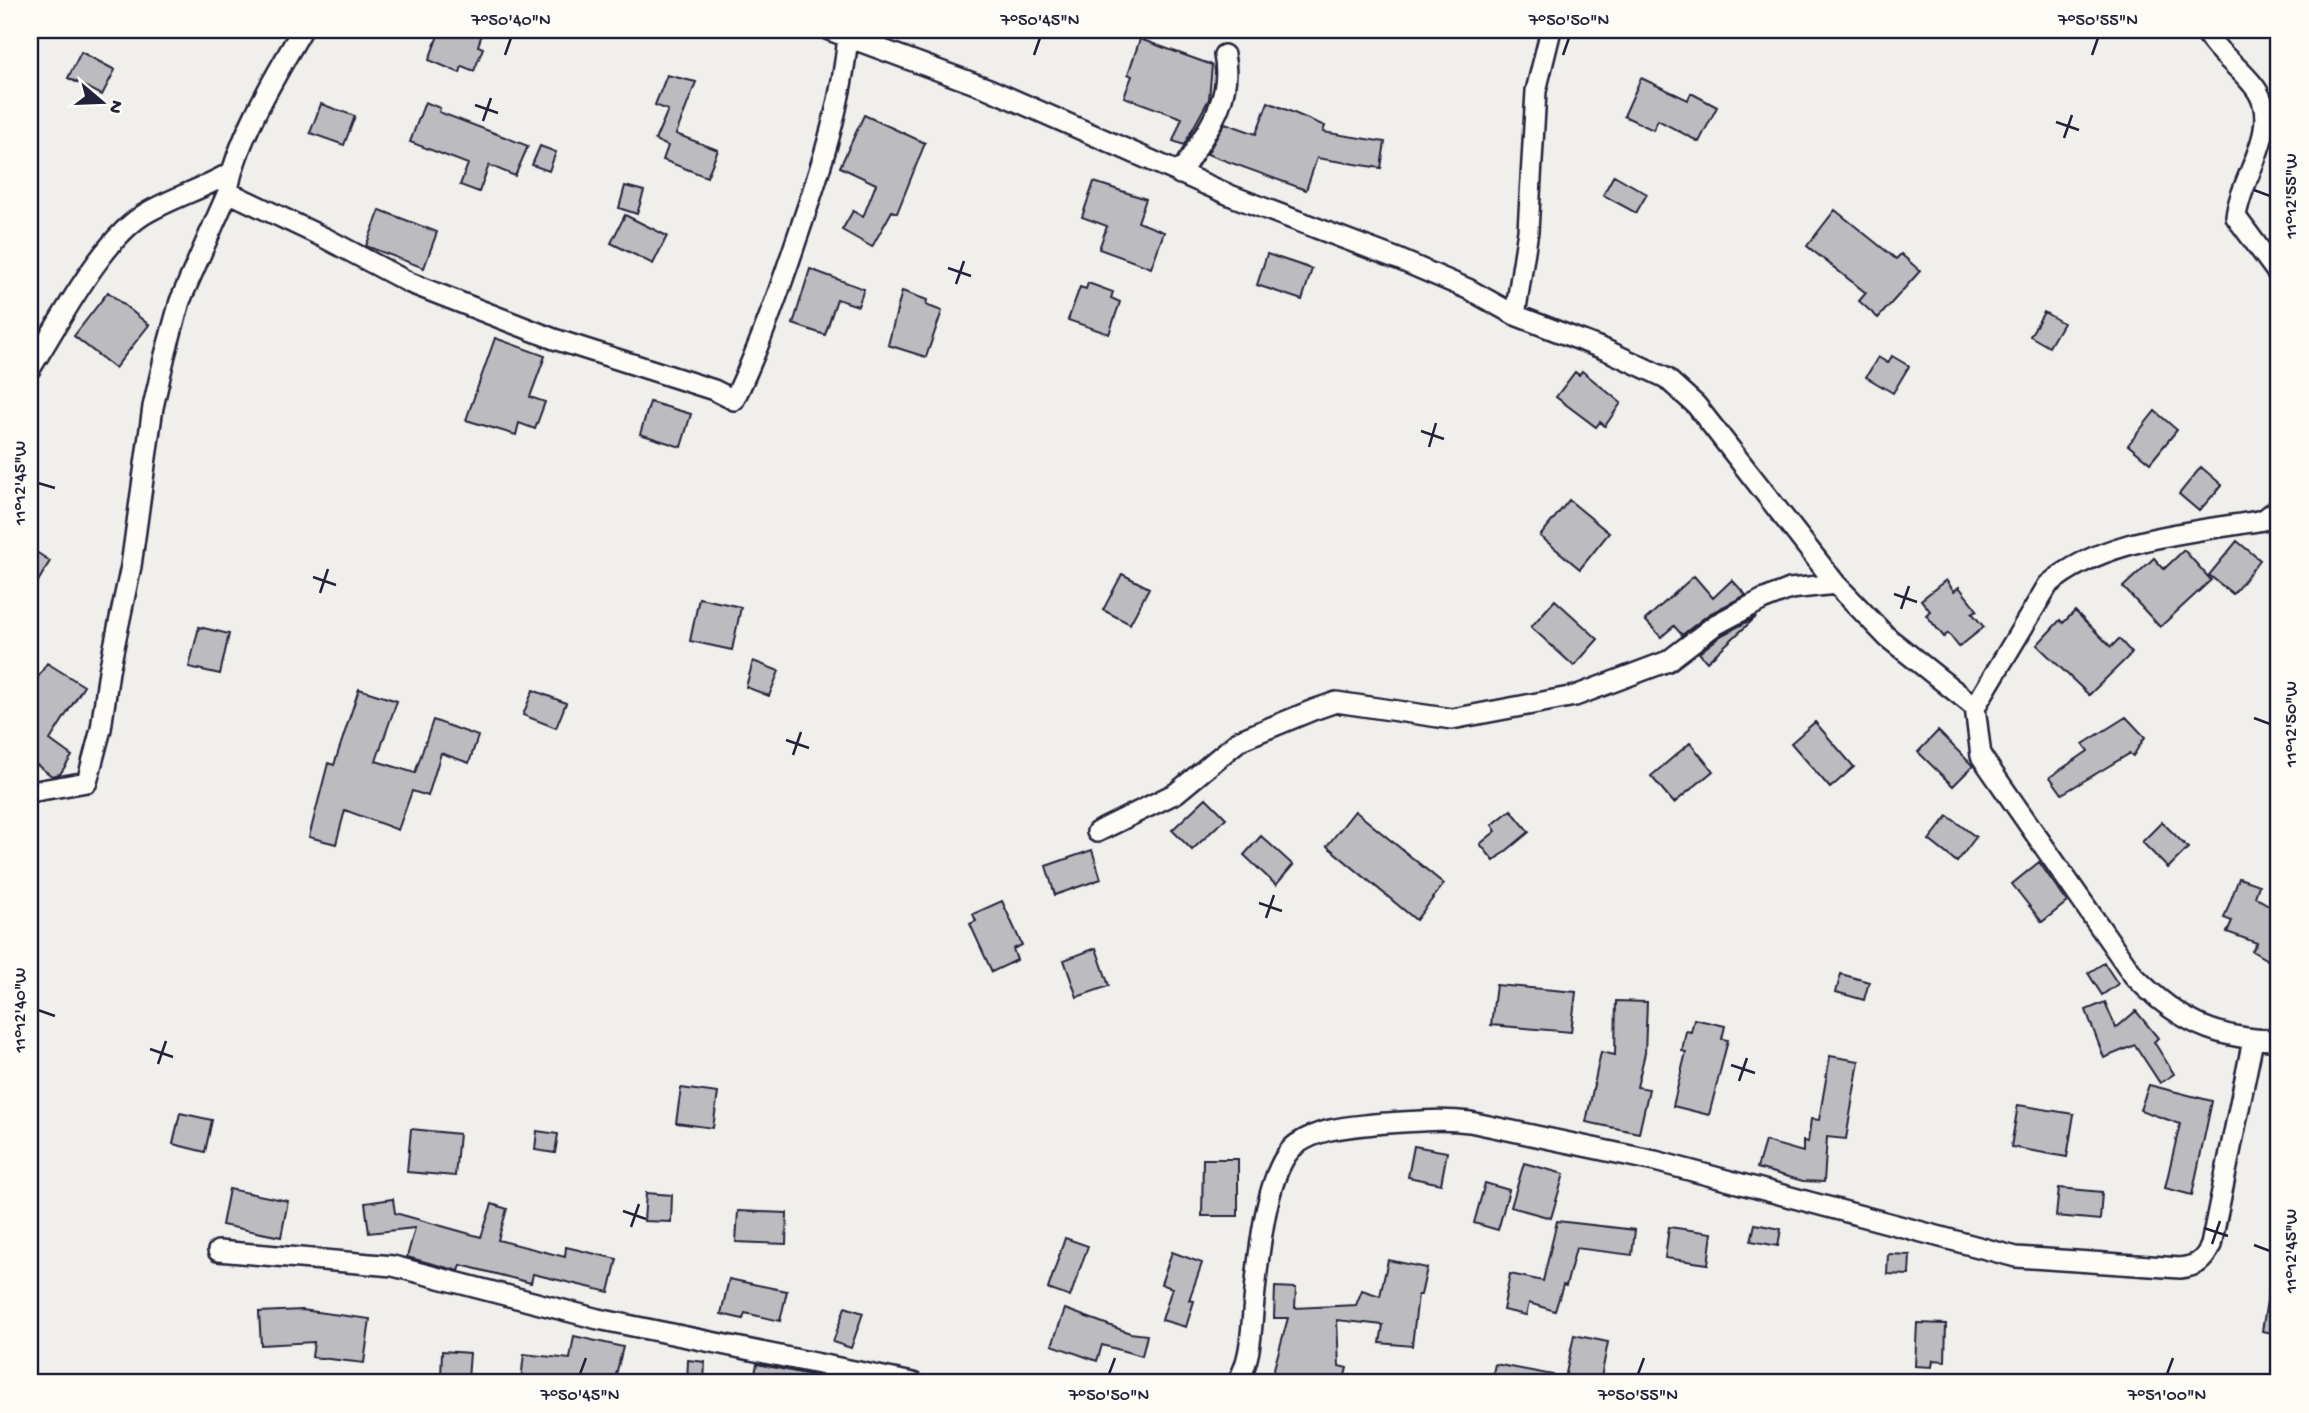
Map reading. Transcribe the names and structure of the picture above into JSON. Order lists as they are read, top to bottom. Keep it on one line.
{"north":"right","coordinates":["7°50'40\"N","7°50'45\"N","7°50'50\"N","7°50'55\"N","11°12'55\"W","11°12'45\"W","11°12'50\"W","11°12'40\"W","7°51'00\"N"]}
